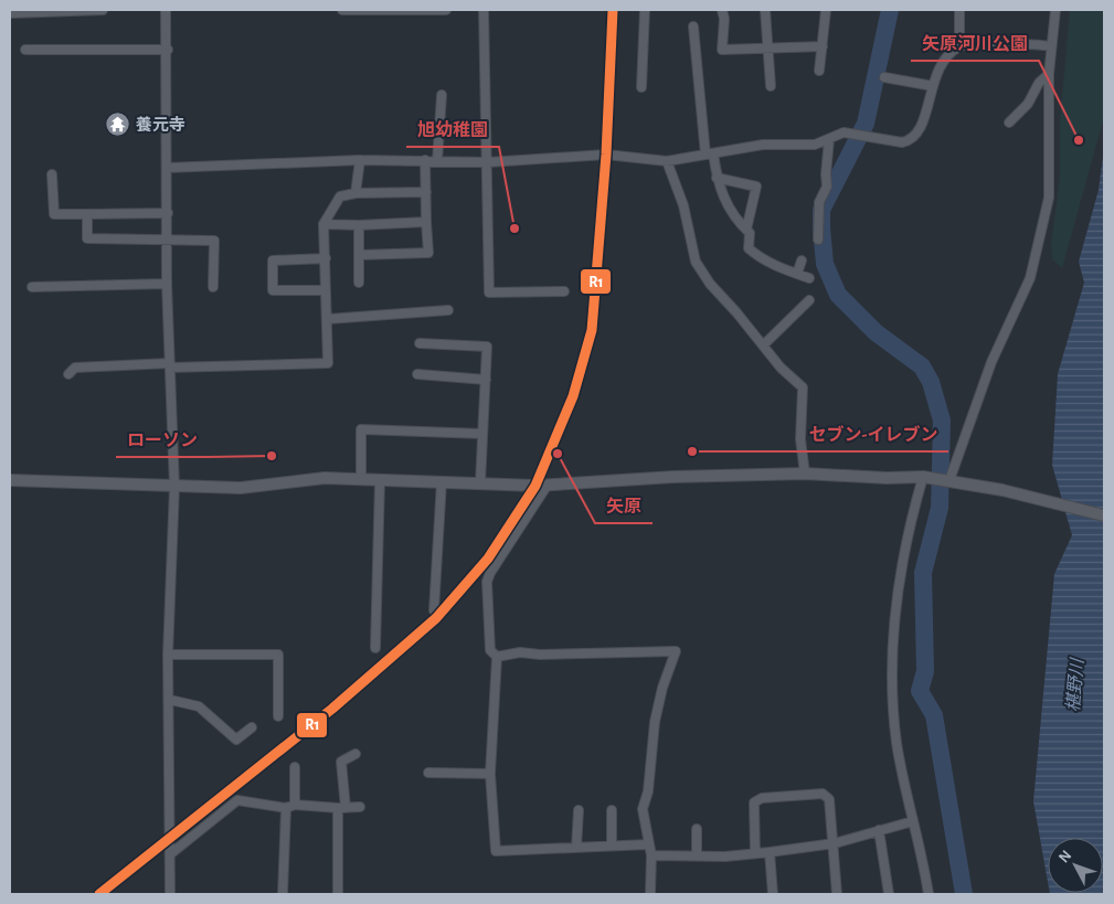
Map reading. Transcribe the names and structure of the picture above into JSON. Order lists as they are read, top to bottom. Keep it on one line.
{"water":["椹野川"],"places":{"temple":["養元寺"],"other":["矢原河川公園","旭幼稚園","セブン-イレブン","矢原","ローソン"]},"lines":["transit line R1"],"north":"top left"}
